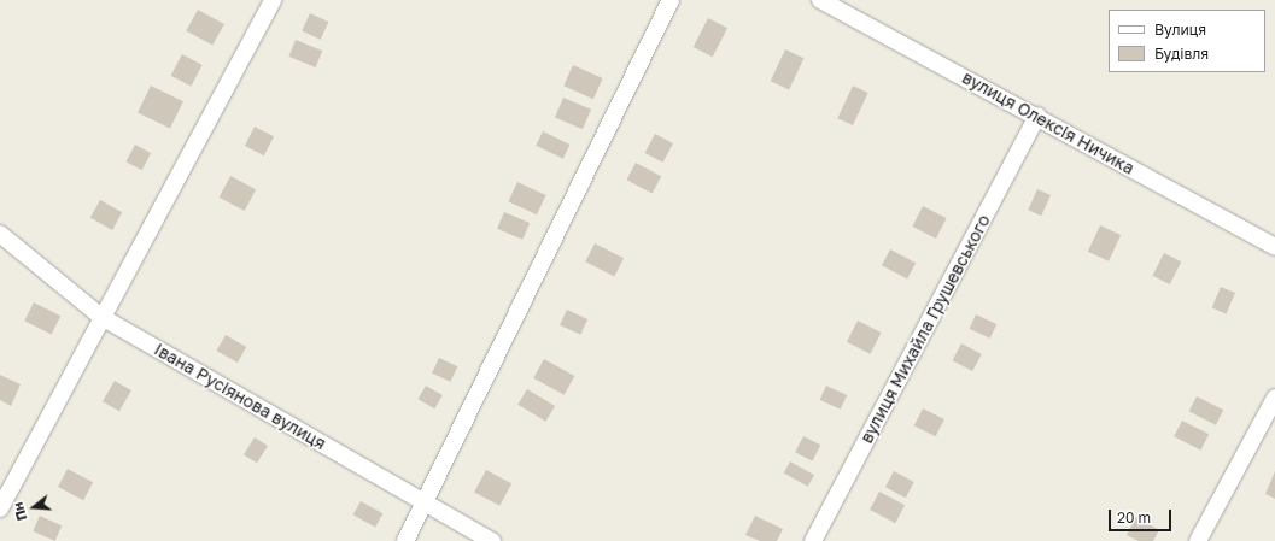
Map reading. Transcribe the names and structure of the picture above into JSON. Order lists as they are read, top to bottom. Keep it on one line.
{"streets":{"street":["вулиця Олексія Ничика","вулиця Михайла Грушевського","Івана Русіянова вулиця"]},"crossings":[["вулиця Олексія Ничика","вулиця Михайла Грушевського"]],"legend":["Вулиця","Будівля"],"scale_bar":"20 m","north":"left"}
